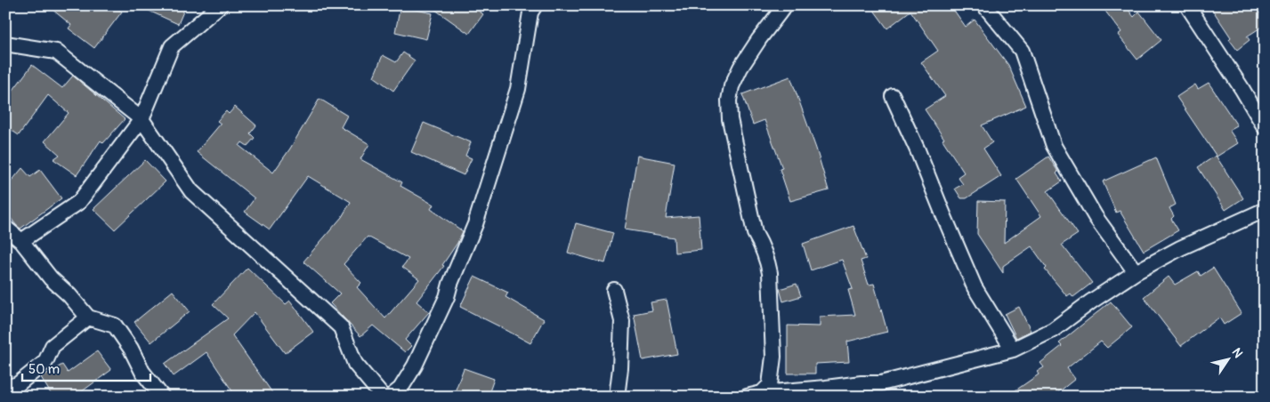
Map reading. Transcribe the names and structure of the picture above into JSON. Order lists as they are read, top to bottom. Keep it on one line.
{"scale_bar":"50 m","north":"top right"}
